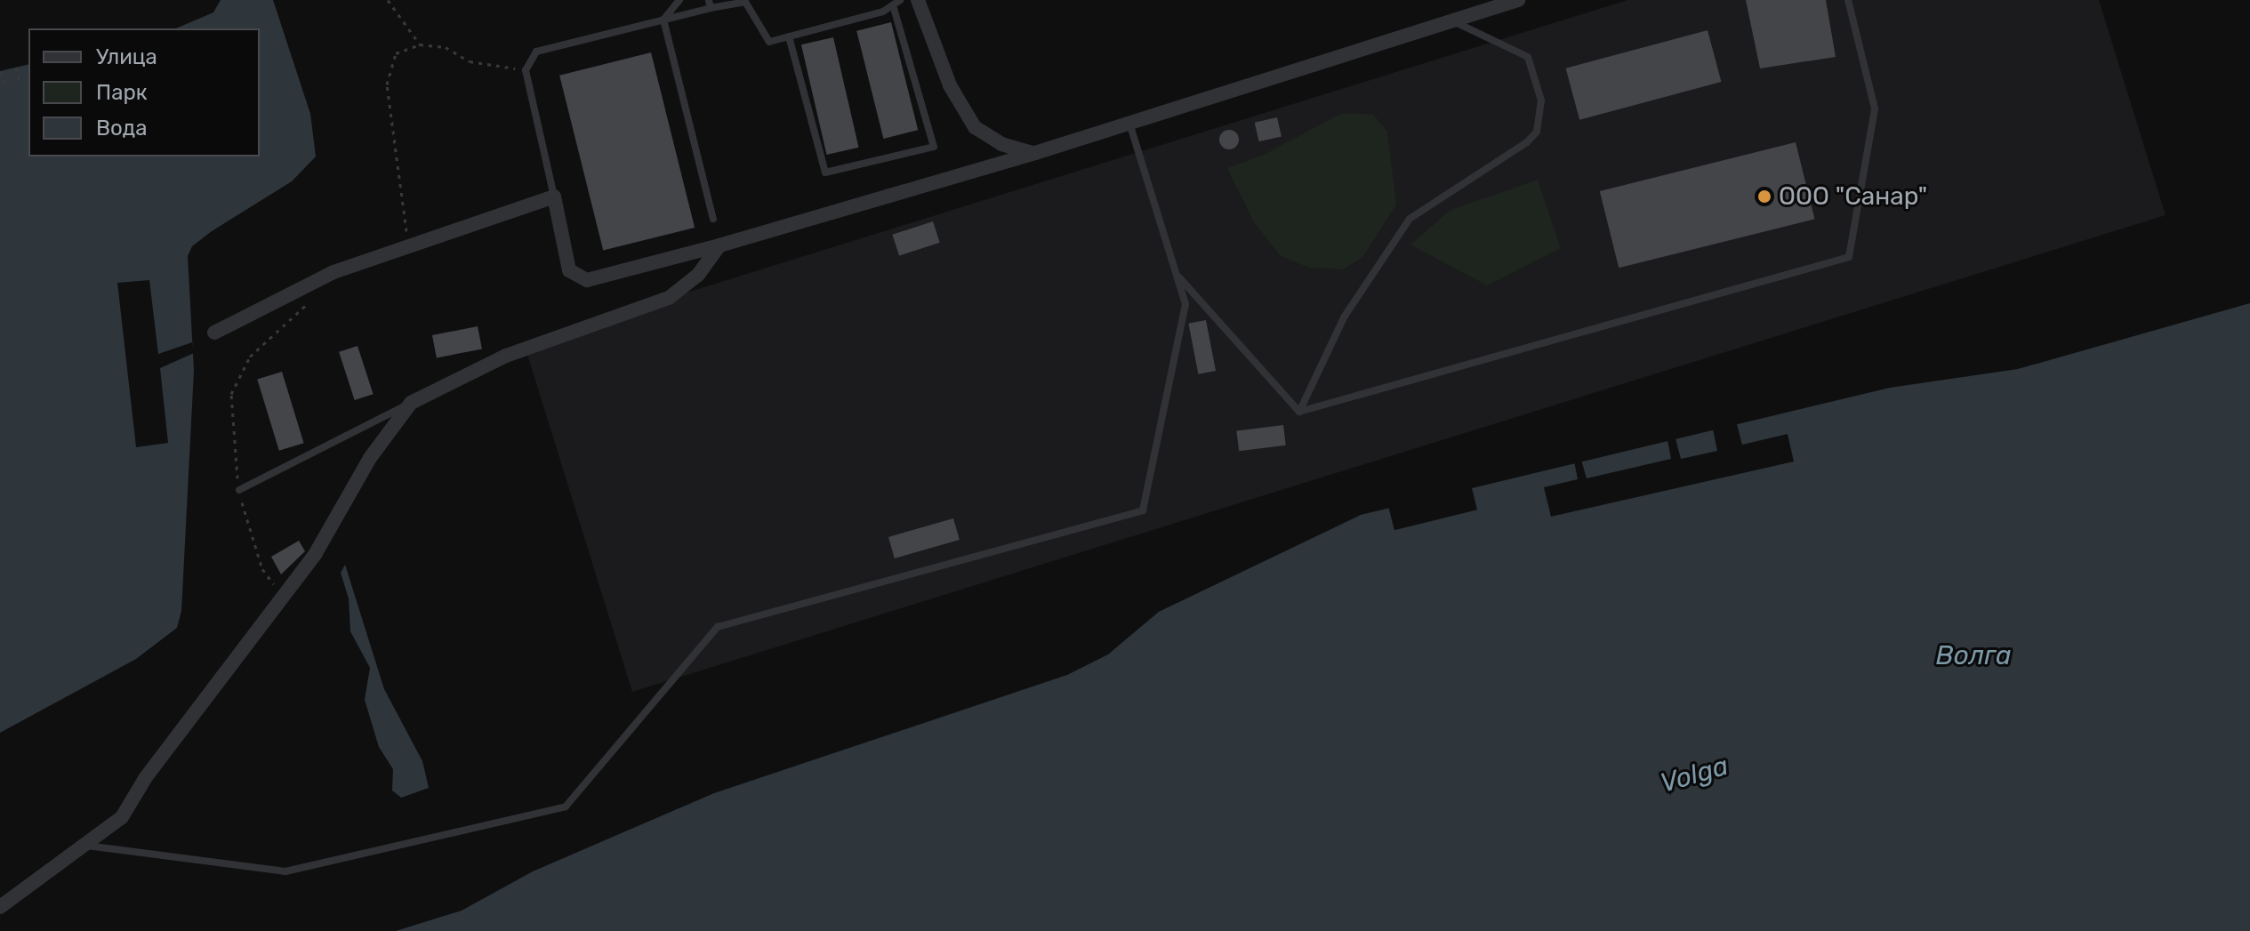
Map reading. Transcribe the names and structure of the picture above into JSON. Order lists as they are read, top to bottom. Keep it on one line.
{"water":["Волга","Volga"],"places":["ООО \"Санар\""],"legend":["Улица","Парк","Вода"]}
